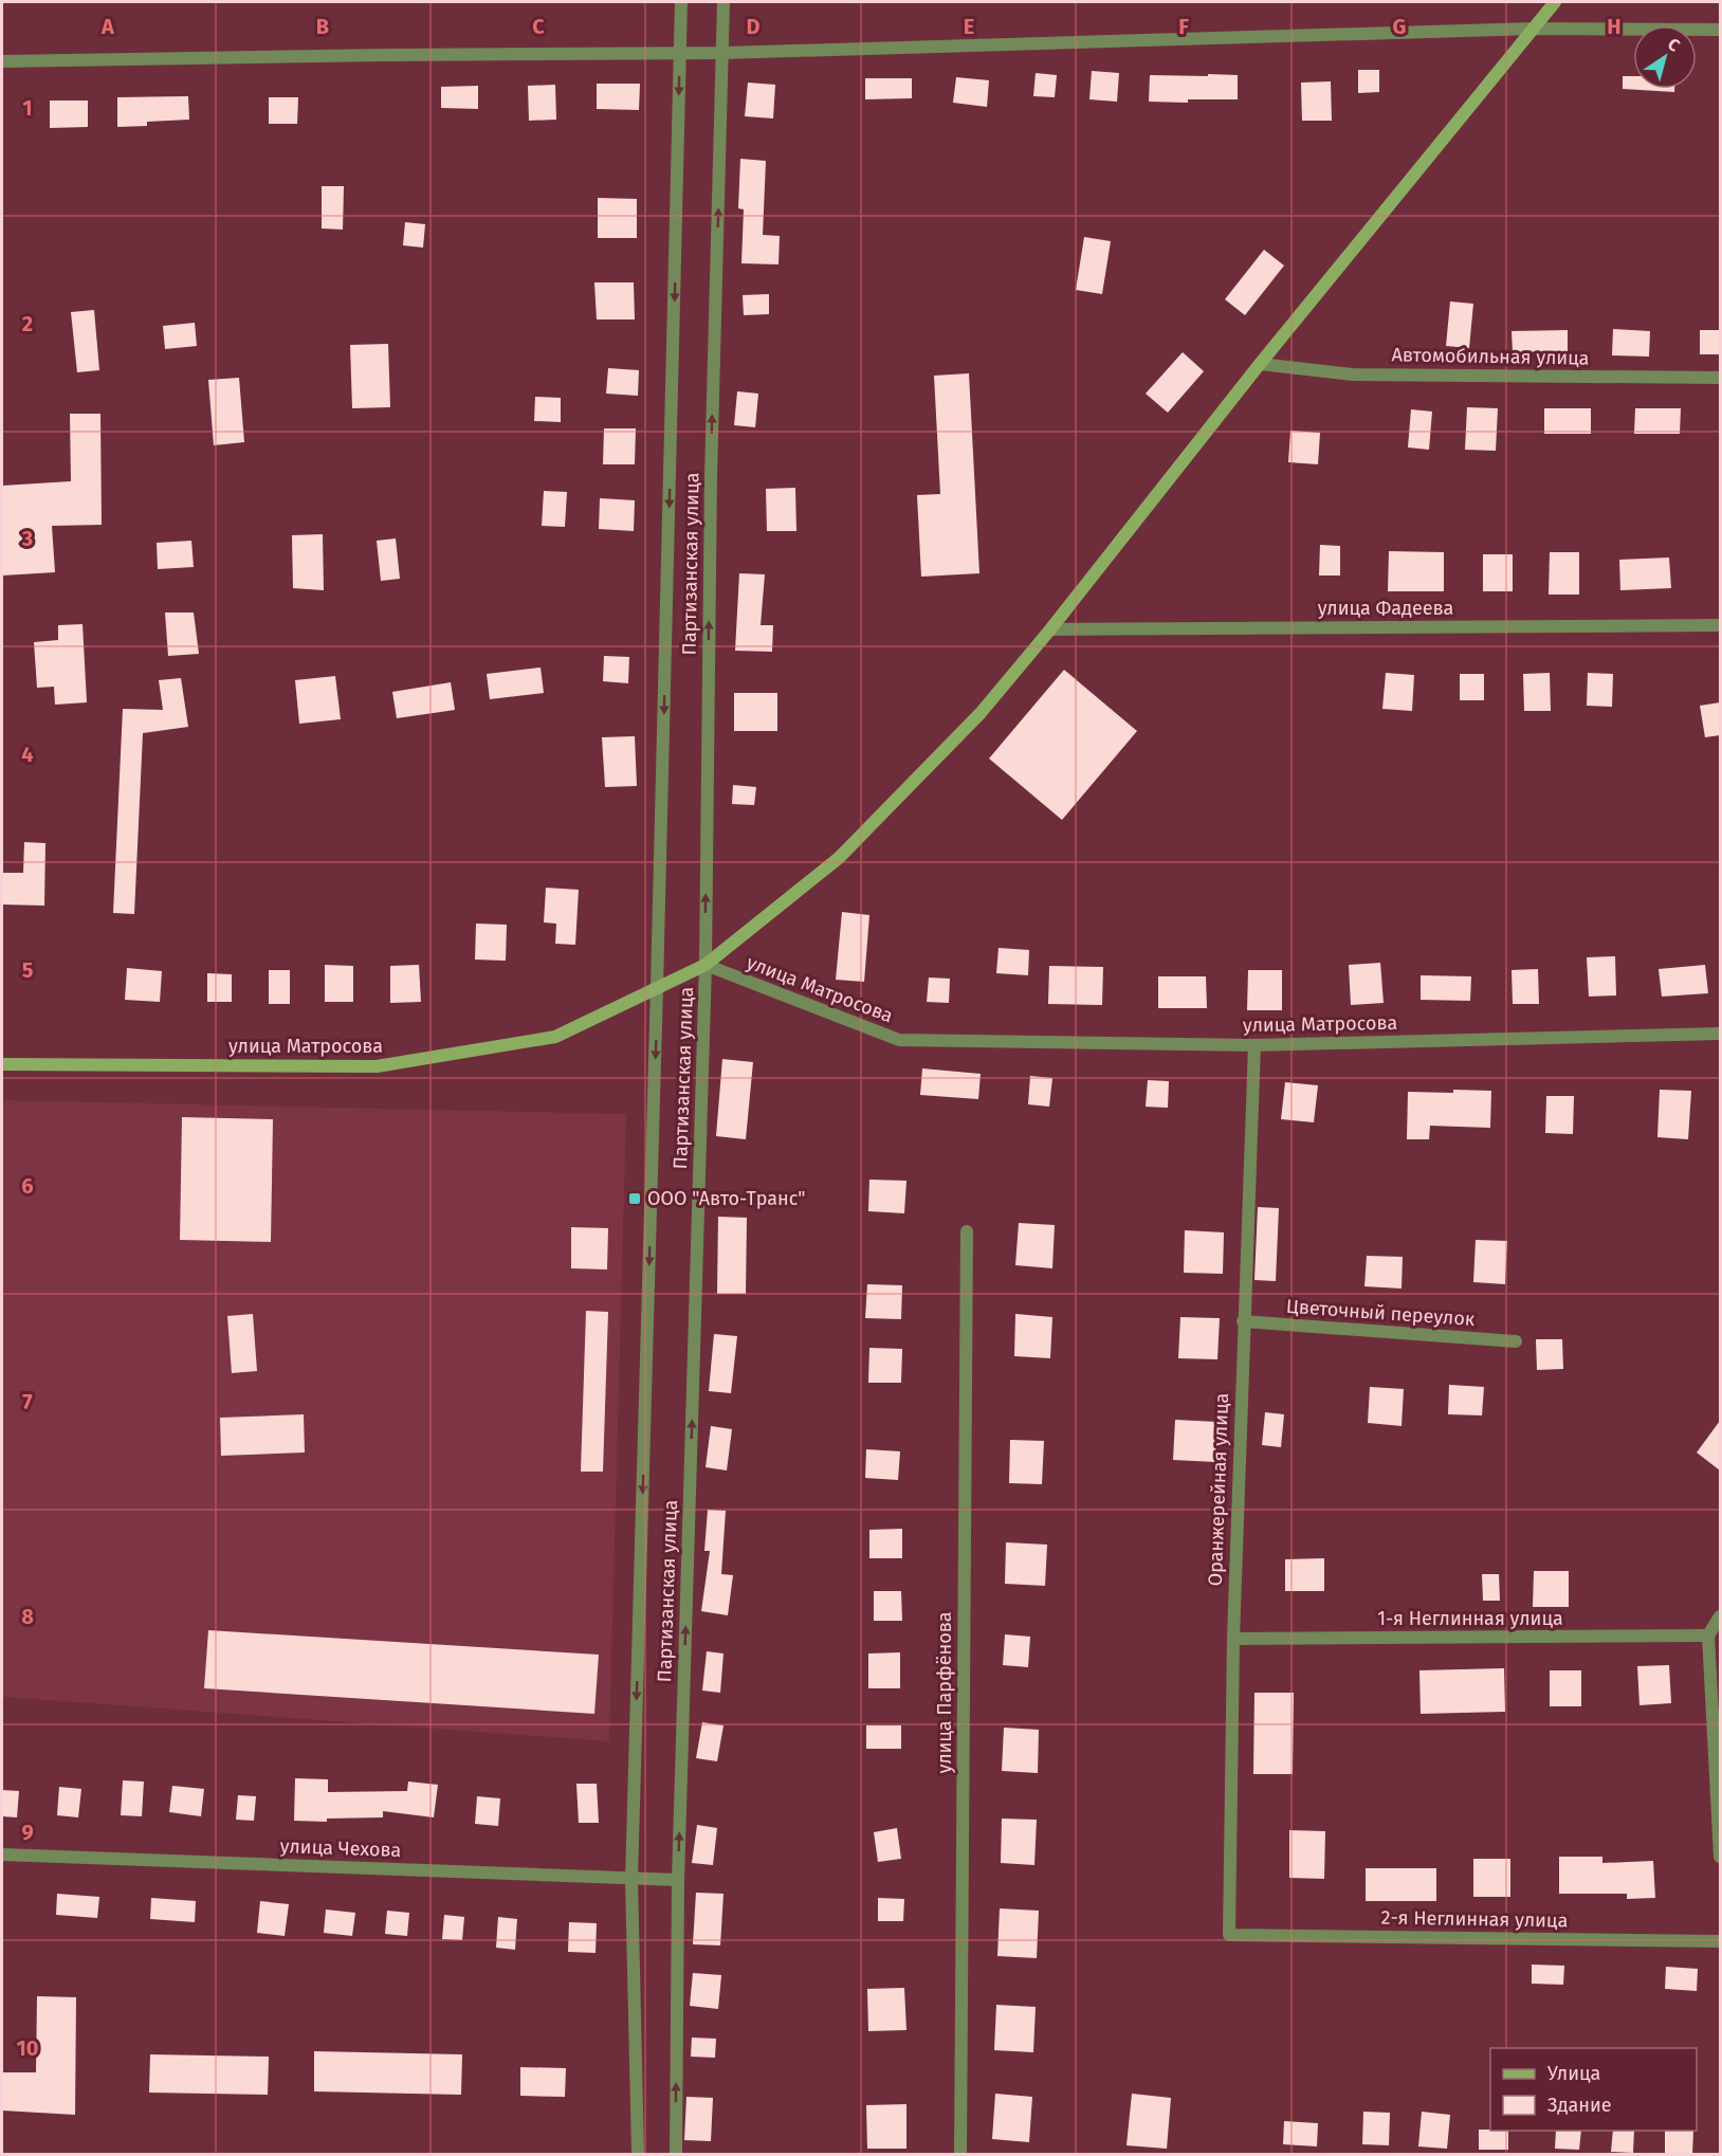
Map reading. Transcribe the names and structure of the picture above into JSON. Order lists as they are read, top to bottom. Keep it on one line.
{"streets":{"main road":["улица Матросова"],"street":["Автомобильная улица","Партизанская улица","улица Фадеева","Цветочный переулок","Оранжерейная улица","1-я Неглинная улица","улица Парфёнова","улица Чехова","2-я Неглинная улица"]},"crossings":[["Партизанская улица","улица Матросова"],["Партизанская улица","улица Чехова"],["улица Матросова","Оранжерейная улица"],["Цветочный переулок","Оранжерейная улица"],["Оранжерейная улица","1-я Неглинная улица"],["Оранжерейная улица","2-я Неглинная улица"]],"places":{"transit":["ООО \"Авто-Транс\""]},"legend":["Улица","Здание"],"north":"top right","grid":{"columns":["A","B","C","D","E","F","G","H"],"rows":["1","2","3","4","5","6","7","8","9","10"]}}
